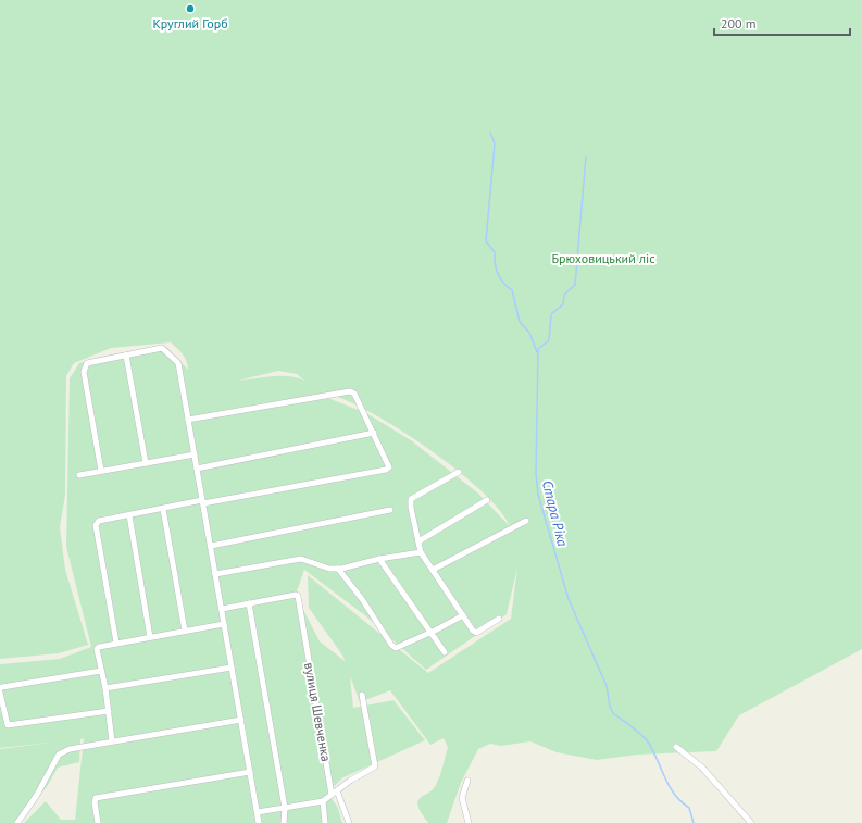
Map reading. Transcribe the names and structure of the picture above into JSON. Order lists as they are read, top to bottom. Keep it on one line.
{"streets":{"street":["вулиця Шевченка"]},"water":["Стара Ріка"],"parks":["Брюховицький ліс"],"places":["Круглий Горб"],"scale_bar":"200 m"}
